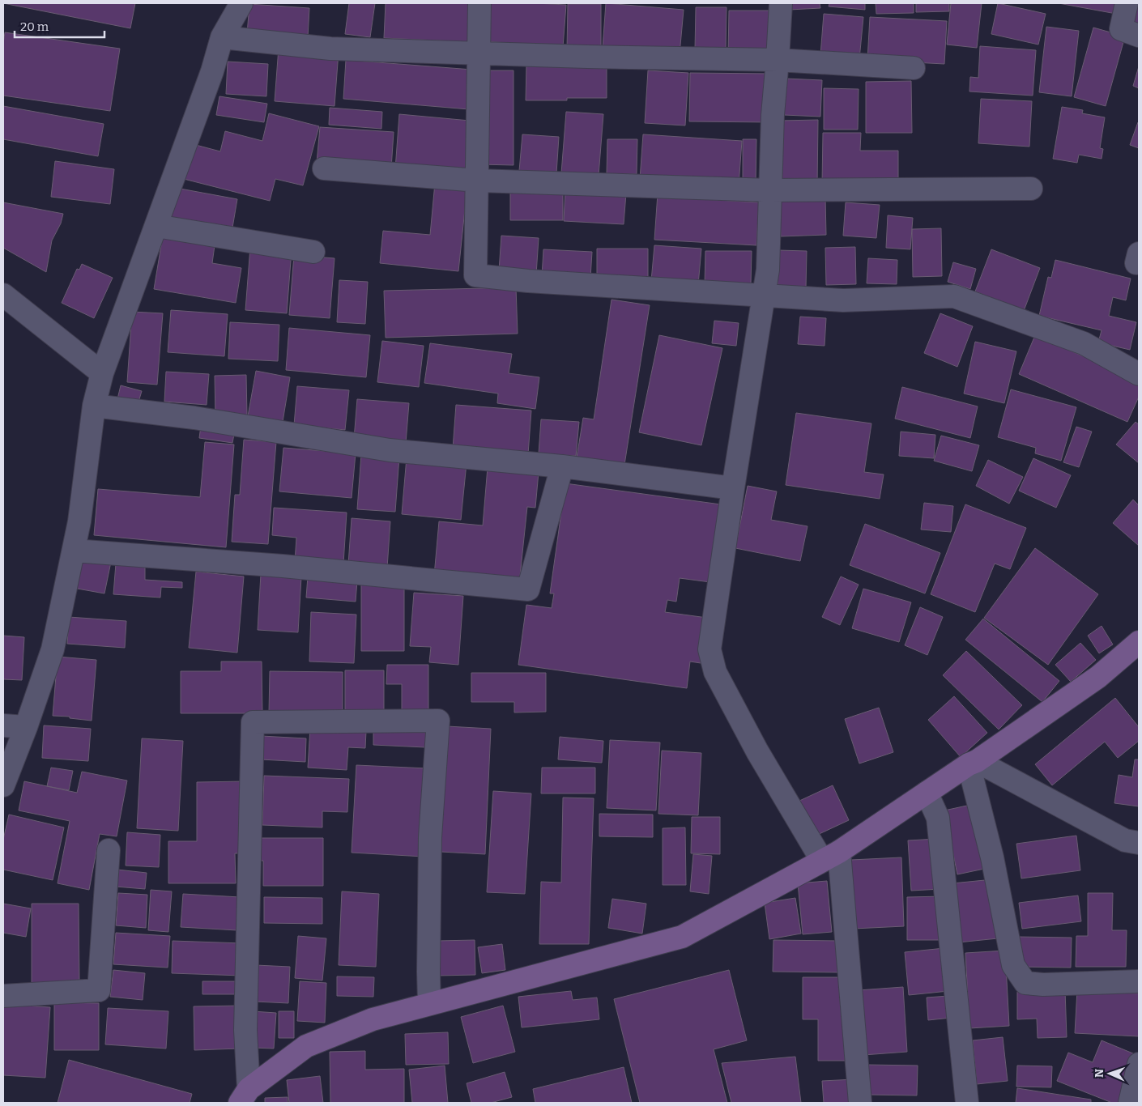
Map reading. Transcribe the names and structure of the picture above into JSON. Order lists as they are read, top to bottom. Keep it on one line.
{"scale_bar":"20 m","north":"left"}
